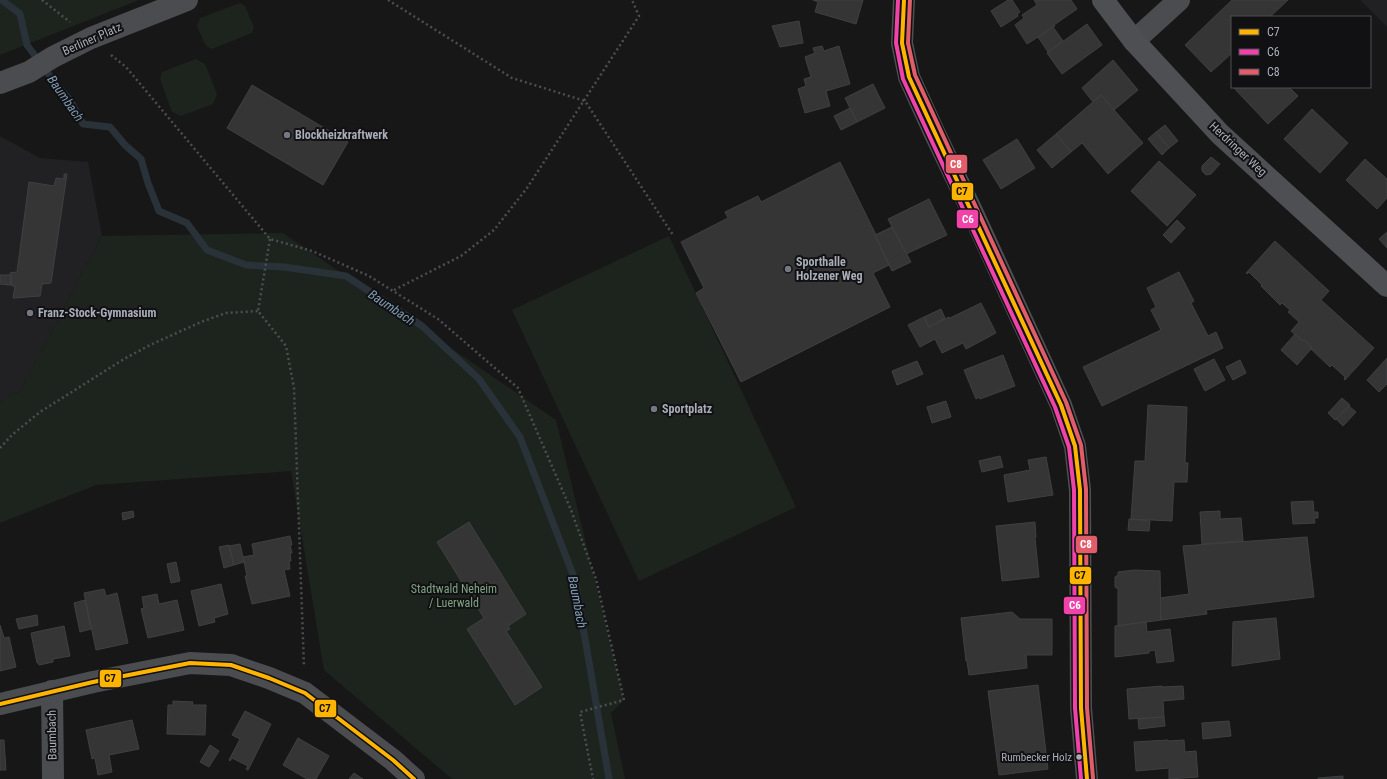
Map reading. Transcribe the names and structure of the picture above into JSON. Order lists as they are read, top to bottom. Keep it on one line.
{"streets":{"main road":["Herdringer Weg"],"street":["Berliner Platz","Baumbach"]},"water":["Baumbach"],"parks":["Stadtwald Neheim / Luerwald"],"places":["Blockheizkraftwerk","Sporthalle Holzener Weg","Franz-Stock-Gymnasium","Sportplatz","Rumbecker Holz"],"lines":["transit line C7","transit line C6","transit line C8"],"legend":["C7","C6","C8"]}
